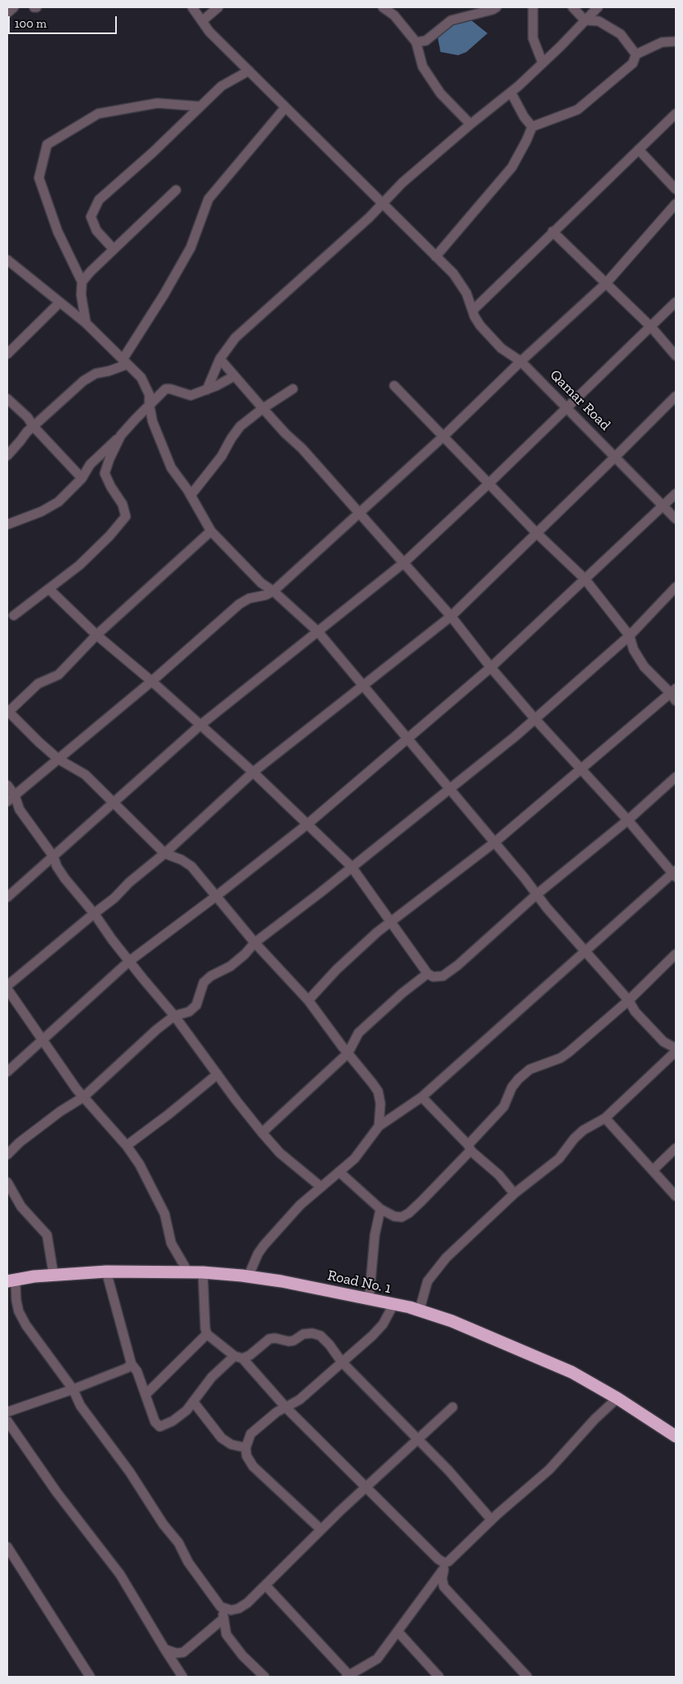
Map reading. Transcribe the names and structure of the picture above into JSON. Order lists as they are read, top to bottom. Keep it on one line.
{"streets":{"highway":["Road No. 1"],"street":["Qamar Road"]},"scale_bar":"100 m"}
